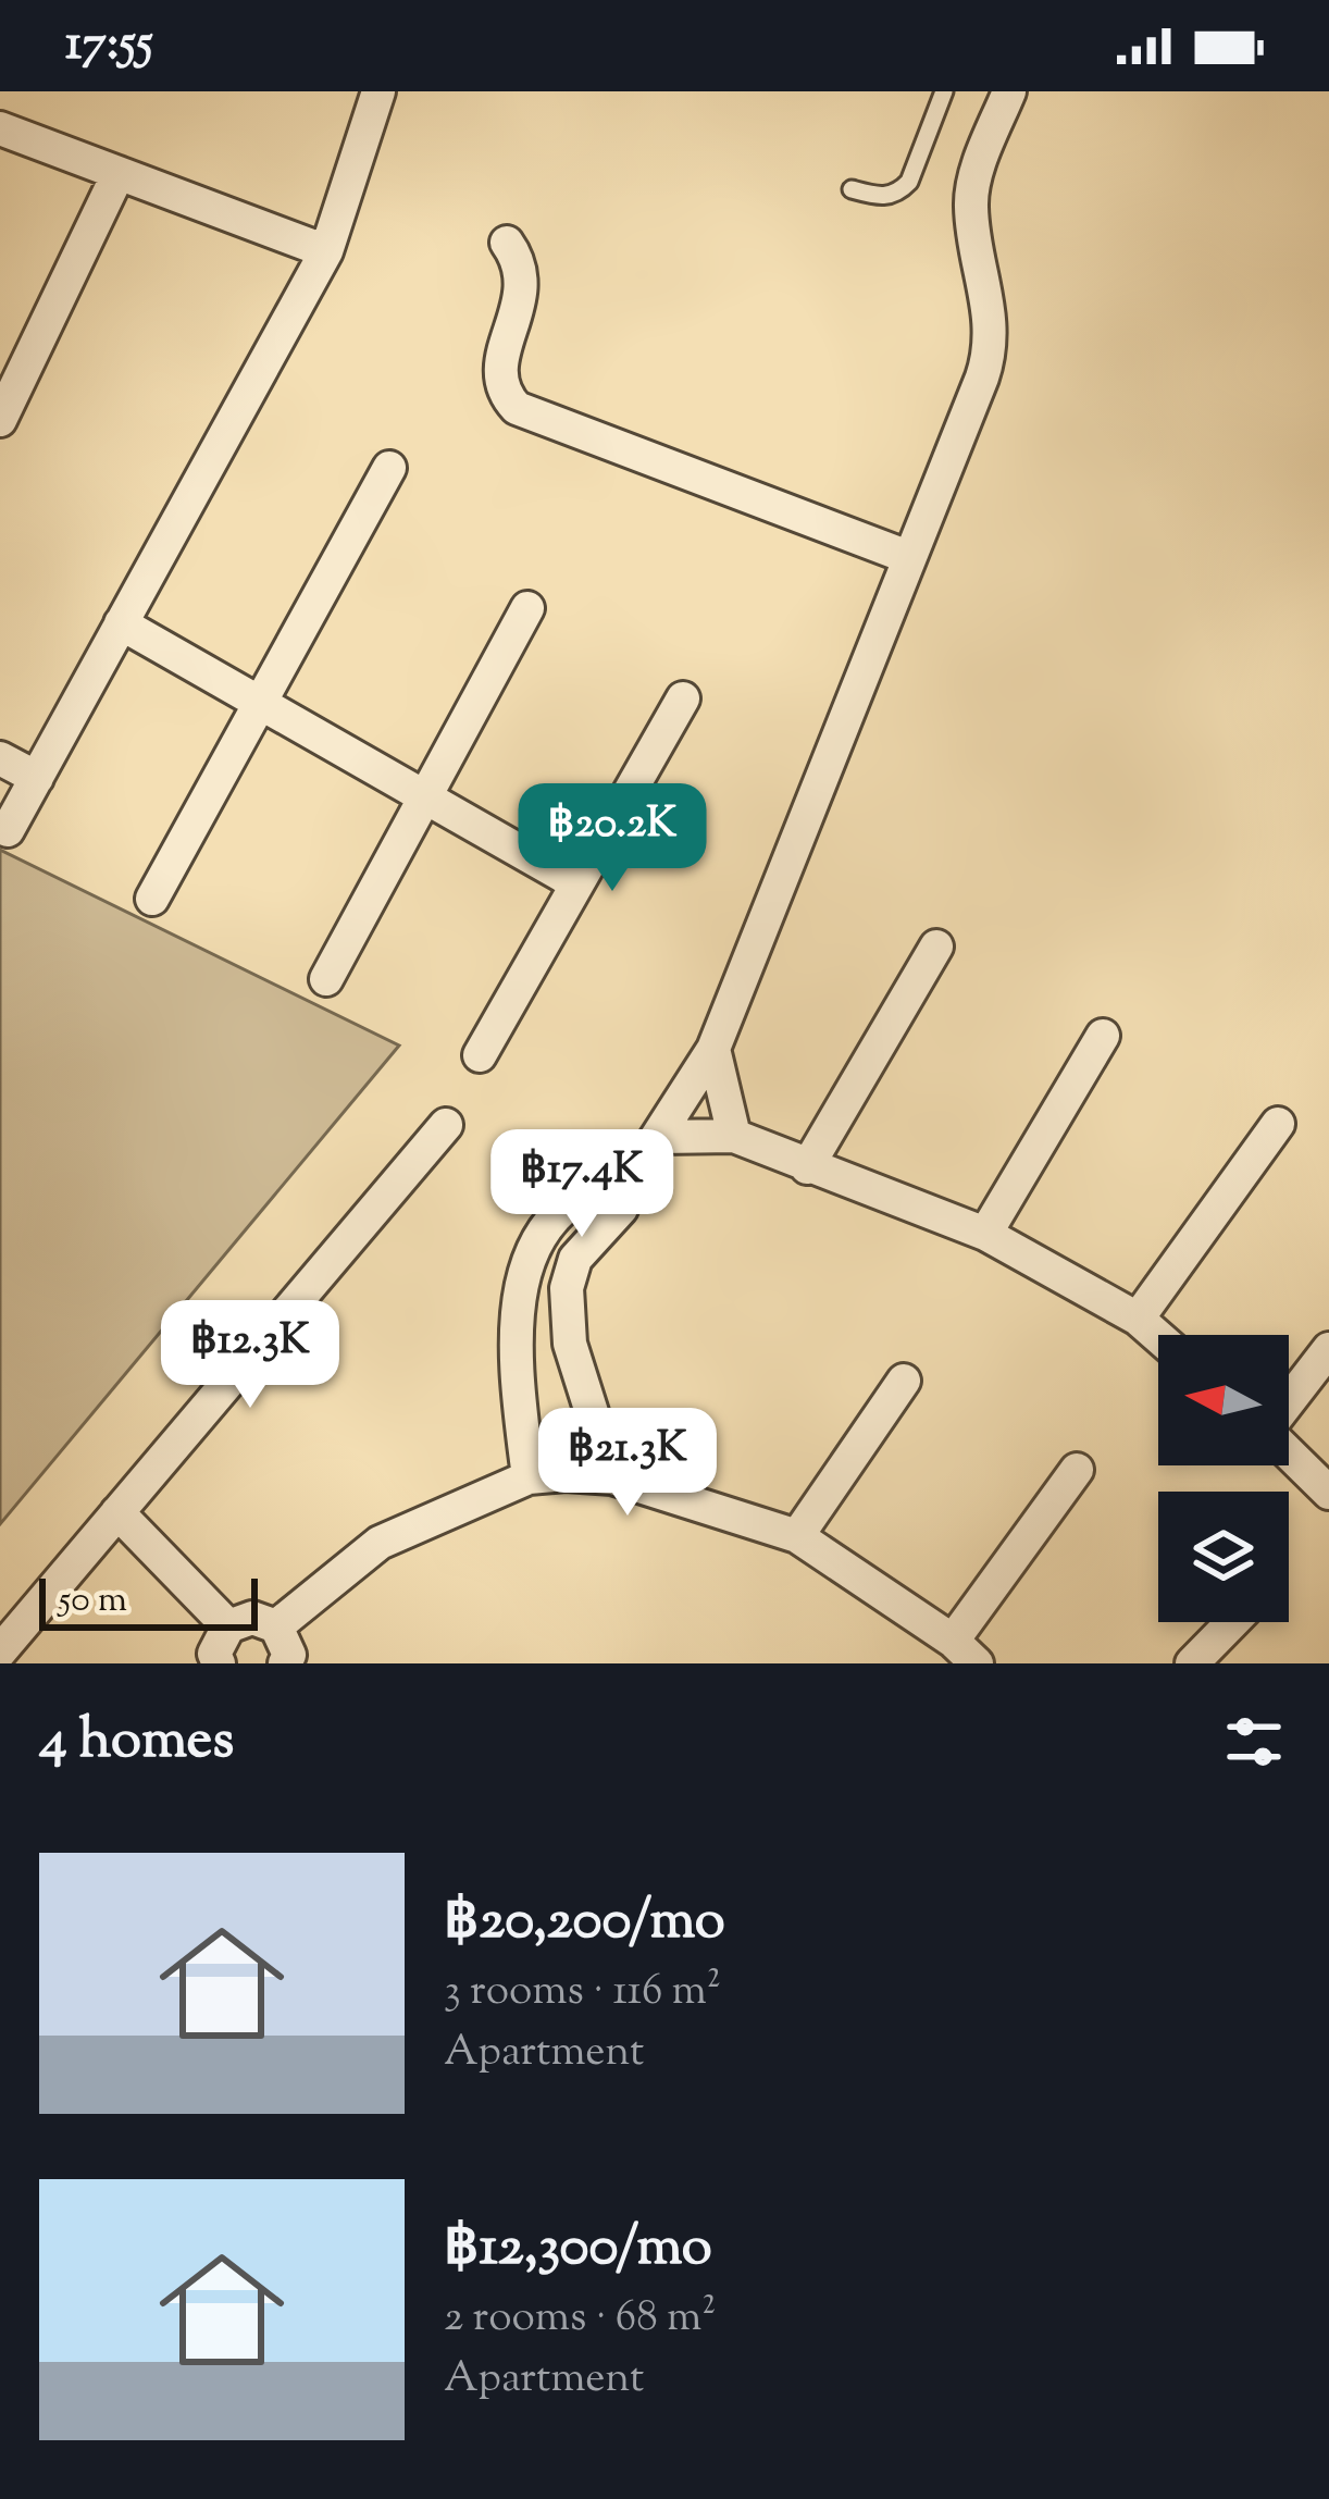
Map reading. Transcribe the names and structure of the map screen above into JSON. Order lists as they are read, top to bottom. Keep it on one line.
{"scale_bar":"50 m","north":"left","page":{"status":"17:55","price":["฿20.2K","฿17.4K","฿12.3K","฿21.3K"],"scale":"50 m","heading":"4 homes","list":[{"name":"฿20,200/mo","note":"3 rooms · 116 m² · Apartment"},{"name":"฿12,300/mo","note":"2 rooms · 68 m² · Apartment"}]}}
